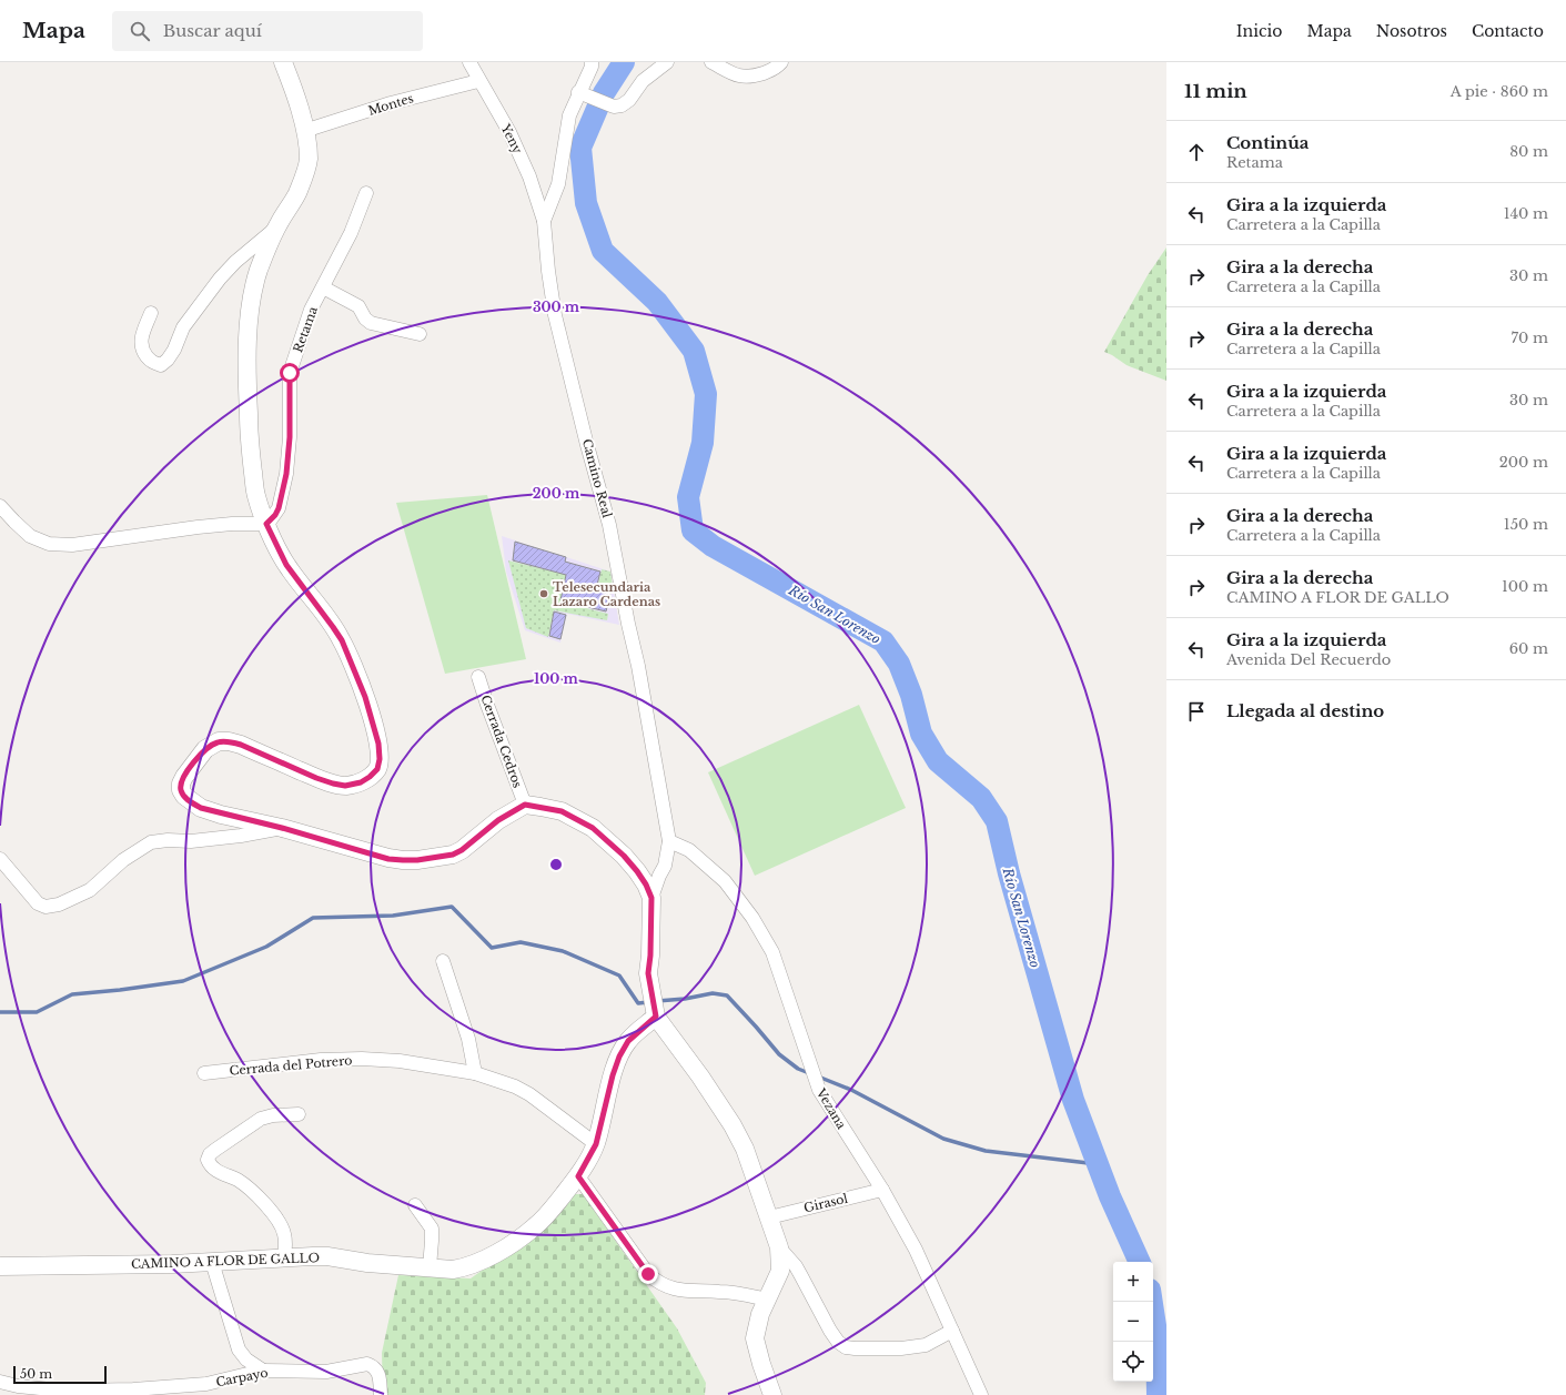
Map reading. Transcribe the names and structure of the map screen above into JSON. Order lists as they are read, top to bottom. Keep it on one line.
{"streets":{"street":["Montes","Yeny","Retama","Camino Real","Cerrada Cedros","Cerrada del Potrero","Vezana","Girasol","CAMINO A FLOR DE GALLO","Carpayo"]},"crossings":[["Montes","Yeny"],["Yeny","Camino Real"],["Camino Real","Vezana"],["Cerrada del Potrero","CAMINO A FLOR DE GALLO"],["Vezana","Girasol"]],"water":["Río San Lorenzo"],"places":["Telesecundaria Lazaro Cardenas"],"scale_bar":"50 m","page":{"header":"Mapa","search":"Buscar aquí","nav":["Inicio","Mapa","Nosotros","Contacto"],"heading":["11 min","A pie · 860 m"],"list":[["Continúa","Retama","80 m"],["Gira a la izquierda","Carretera a la Capilla","140 m"],["Gira a la derecha","Carretera a la Capilla","30 m"],["Gira a la derecha","Carretera a la Capilla","70 m"],["Gira a la izquierda","Carretera a la Capilla","30 m"],["Gira a la izquierda","Carretera a la Capilla","200 m"],["Gira a la derecha","Carretera a la Capilla","150 m"],["Gira a la derecha","CAMINO A FLOR DE GALLO","100 m"],["Gira a la izquierda","Avenida Del Recuerdo","60 m"],"Llegada al destino"],"map_buttons":["+","−"],"scale":"50 m"},"rings":["300 m","200 m","100 m"]}
